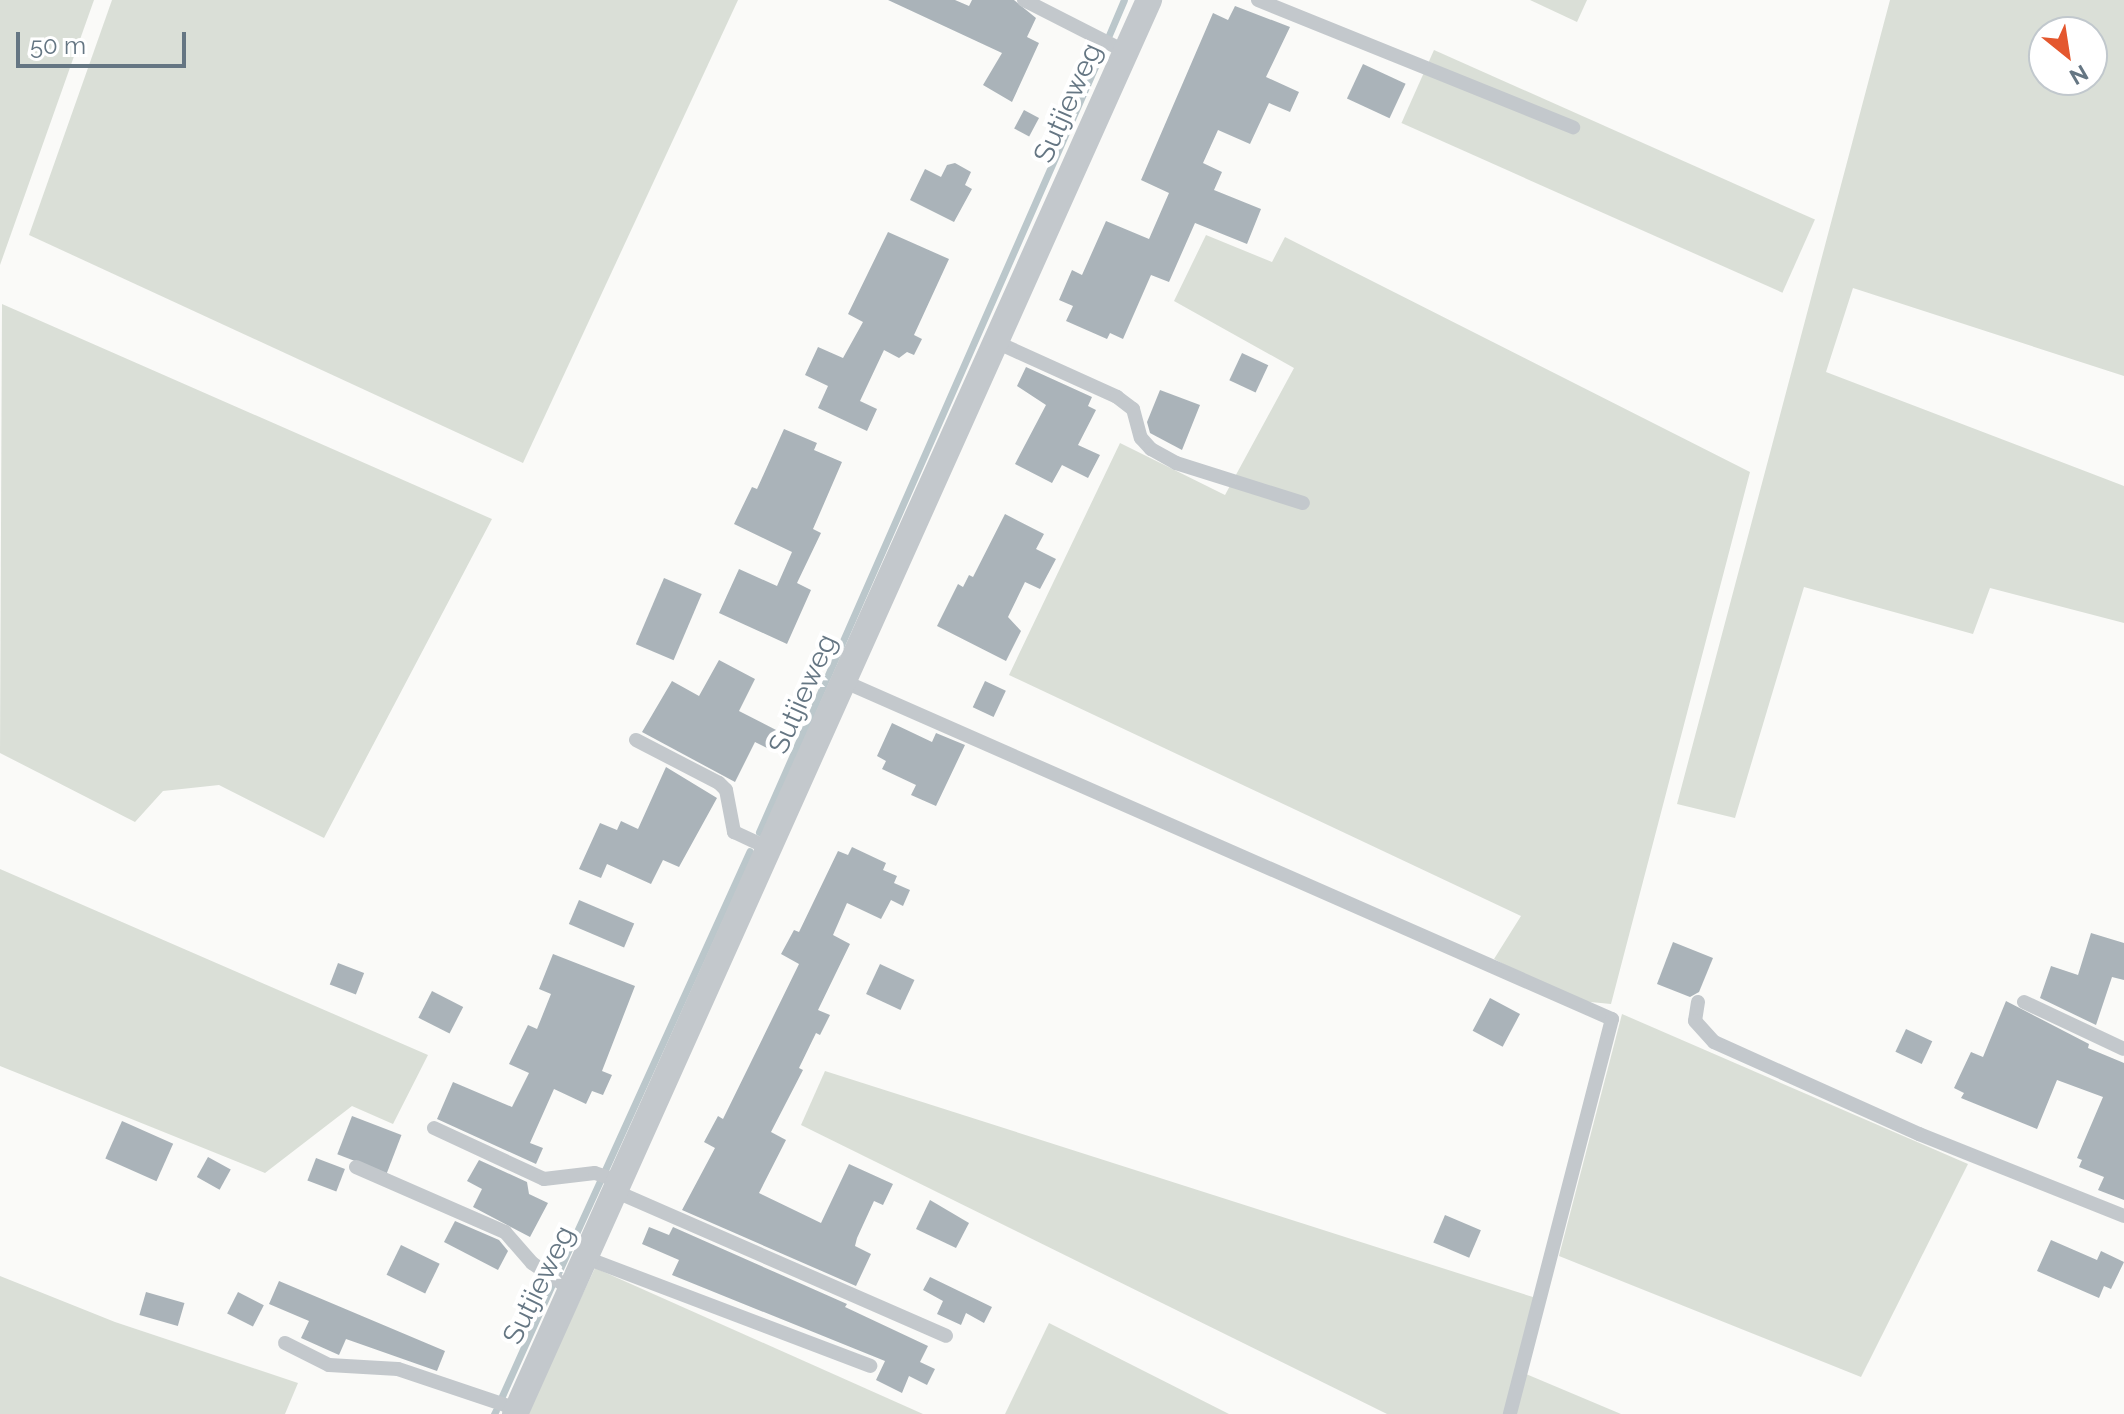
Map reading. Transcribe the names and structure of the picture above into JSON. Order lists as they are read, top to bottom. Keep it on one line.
{"streets":{"street":["Sutjieweg"]},"scale_bar":"50 m","north":"bottom right"}
